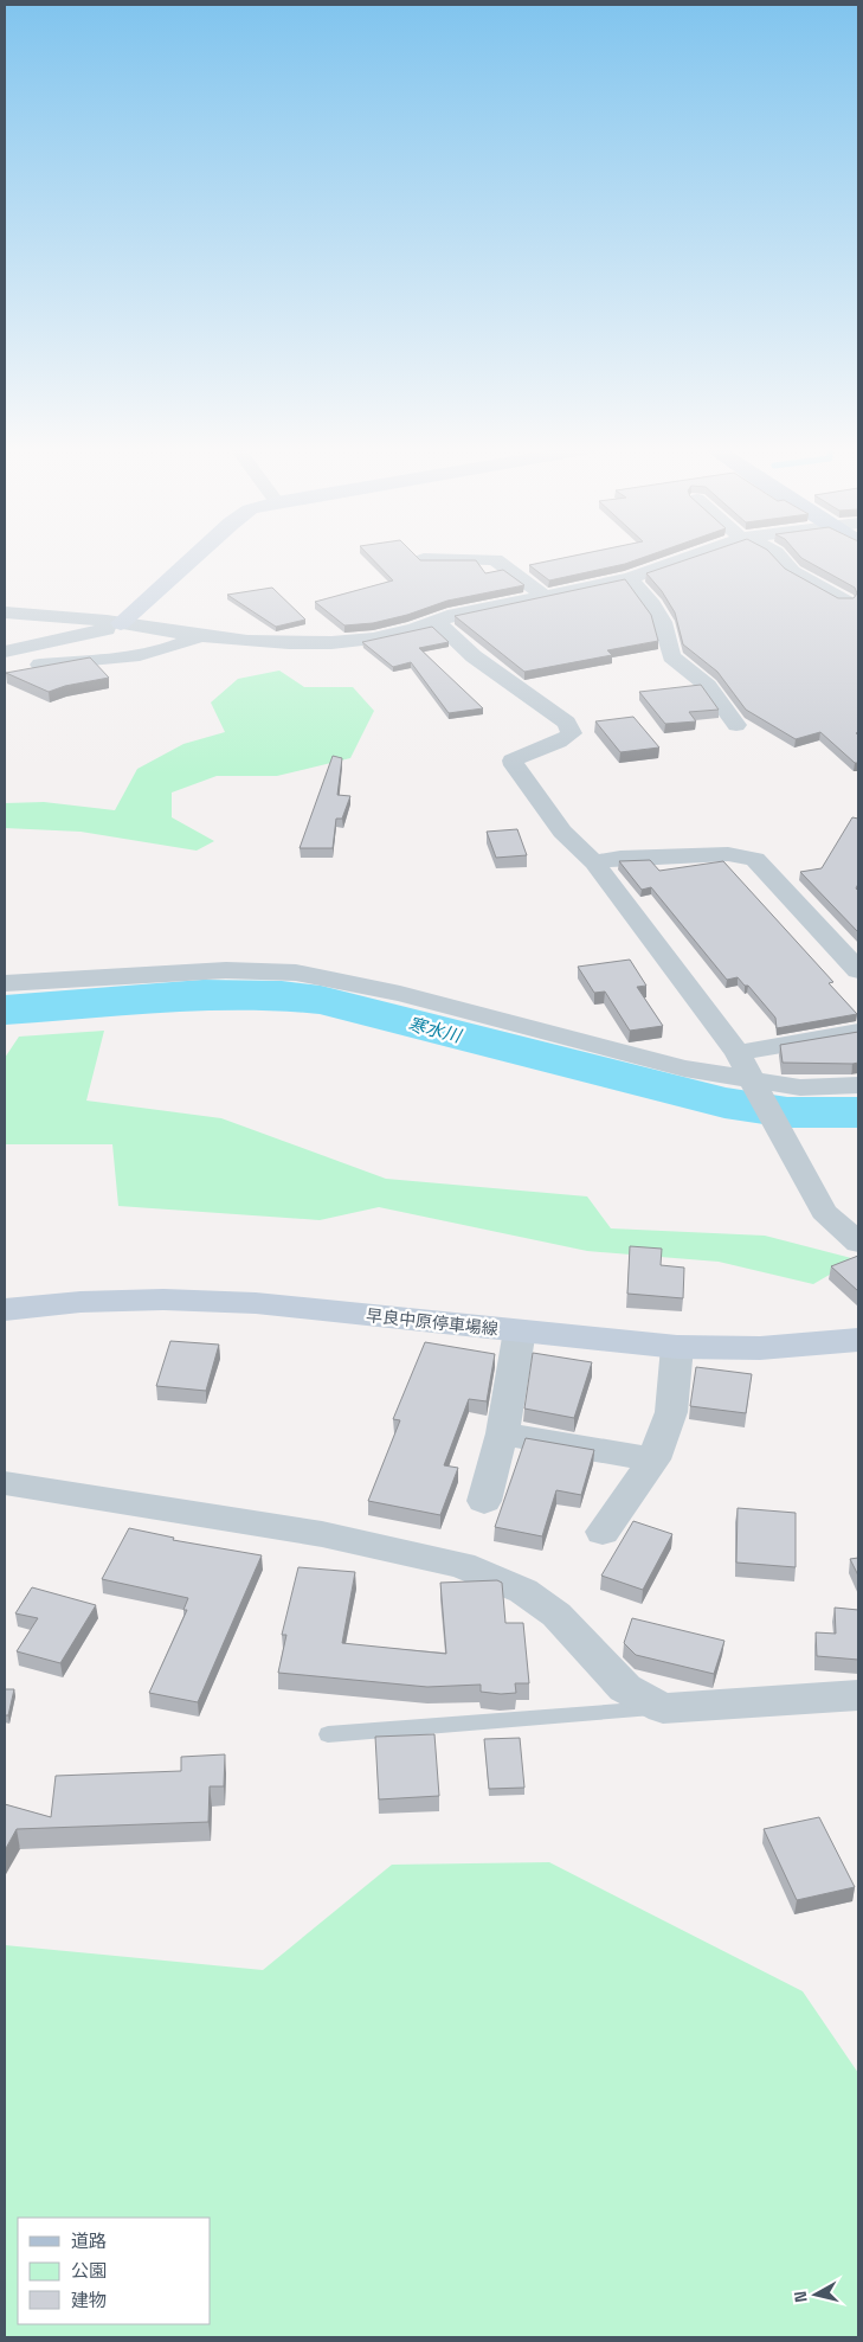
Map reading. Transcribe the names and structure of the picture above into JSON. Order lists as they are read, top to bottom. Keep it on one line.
{"streets":{"street":["早良中原停車場線"]},"water":["寒水川"],"legend":["道路","公園","建物"],"north":"left"}
